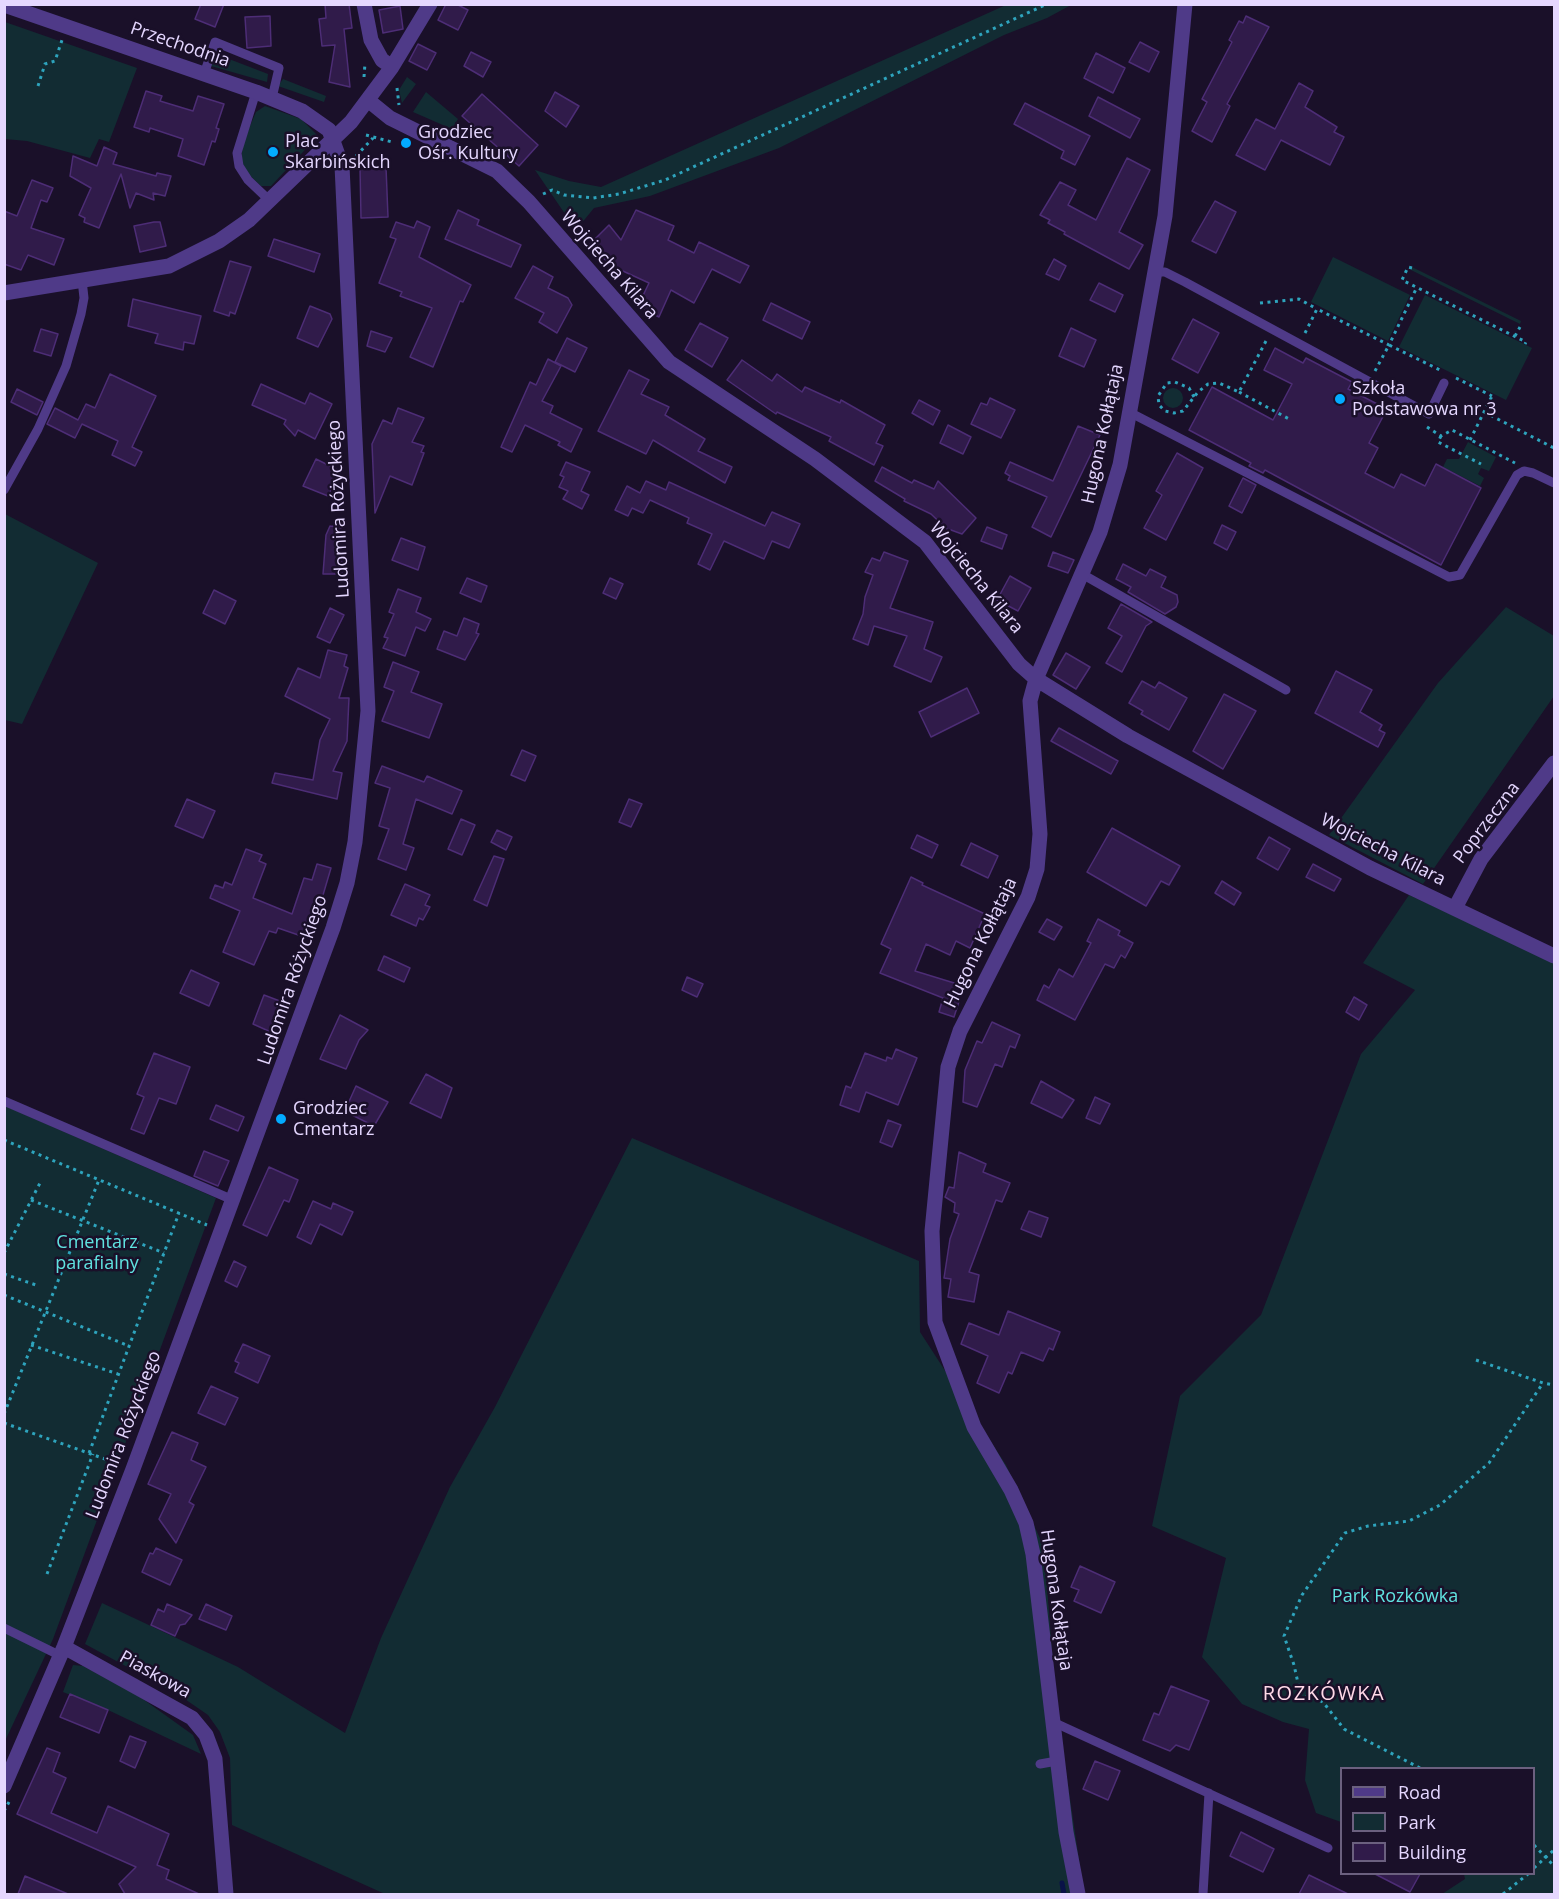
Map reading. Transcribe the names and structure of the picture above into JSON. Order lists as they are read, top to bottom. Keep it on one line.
{"streets":{"street":["Przechodnia","Wojciecha Kilara","Hugona Kołłątaja","Ludomira Różyckiego","Poprzeczna","Piaskowa"]},"crossings":[["Przechodnia","Ludomira Różyckiego"],["Wojciecha Kilara","Hugona Kołłątaja"],["Wojciecha Kilara","Poprzeczna"],["Ludomira Różyckiego","Piaskowa"]],"districts":["ROZKÓWKA"],"parks":["Cmentarz parafialny","Park Rozkówka"],"places":["Grodziec Ośr. Kultury","Plac Skarbińskich","Szkoła Podstawowa nr 3","Grodziec Cmentarz"],"legend":["Road","Park","Building"]}
